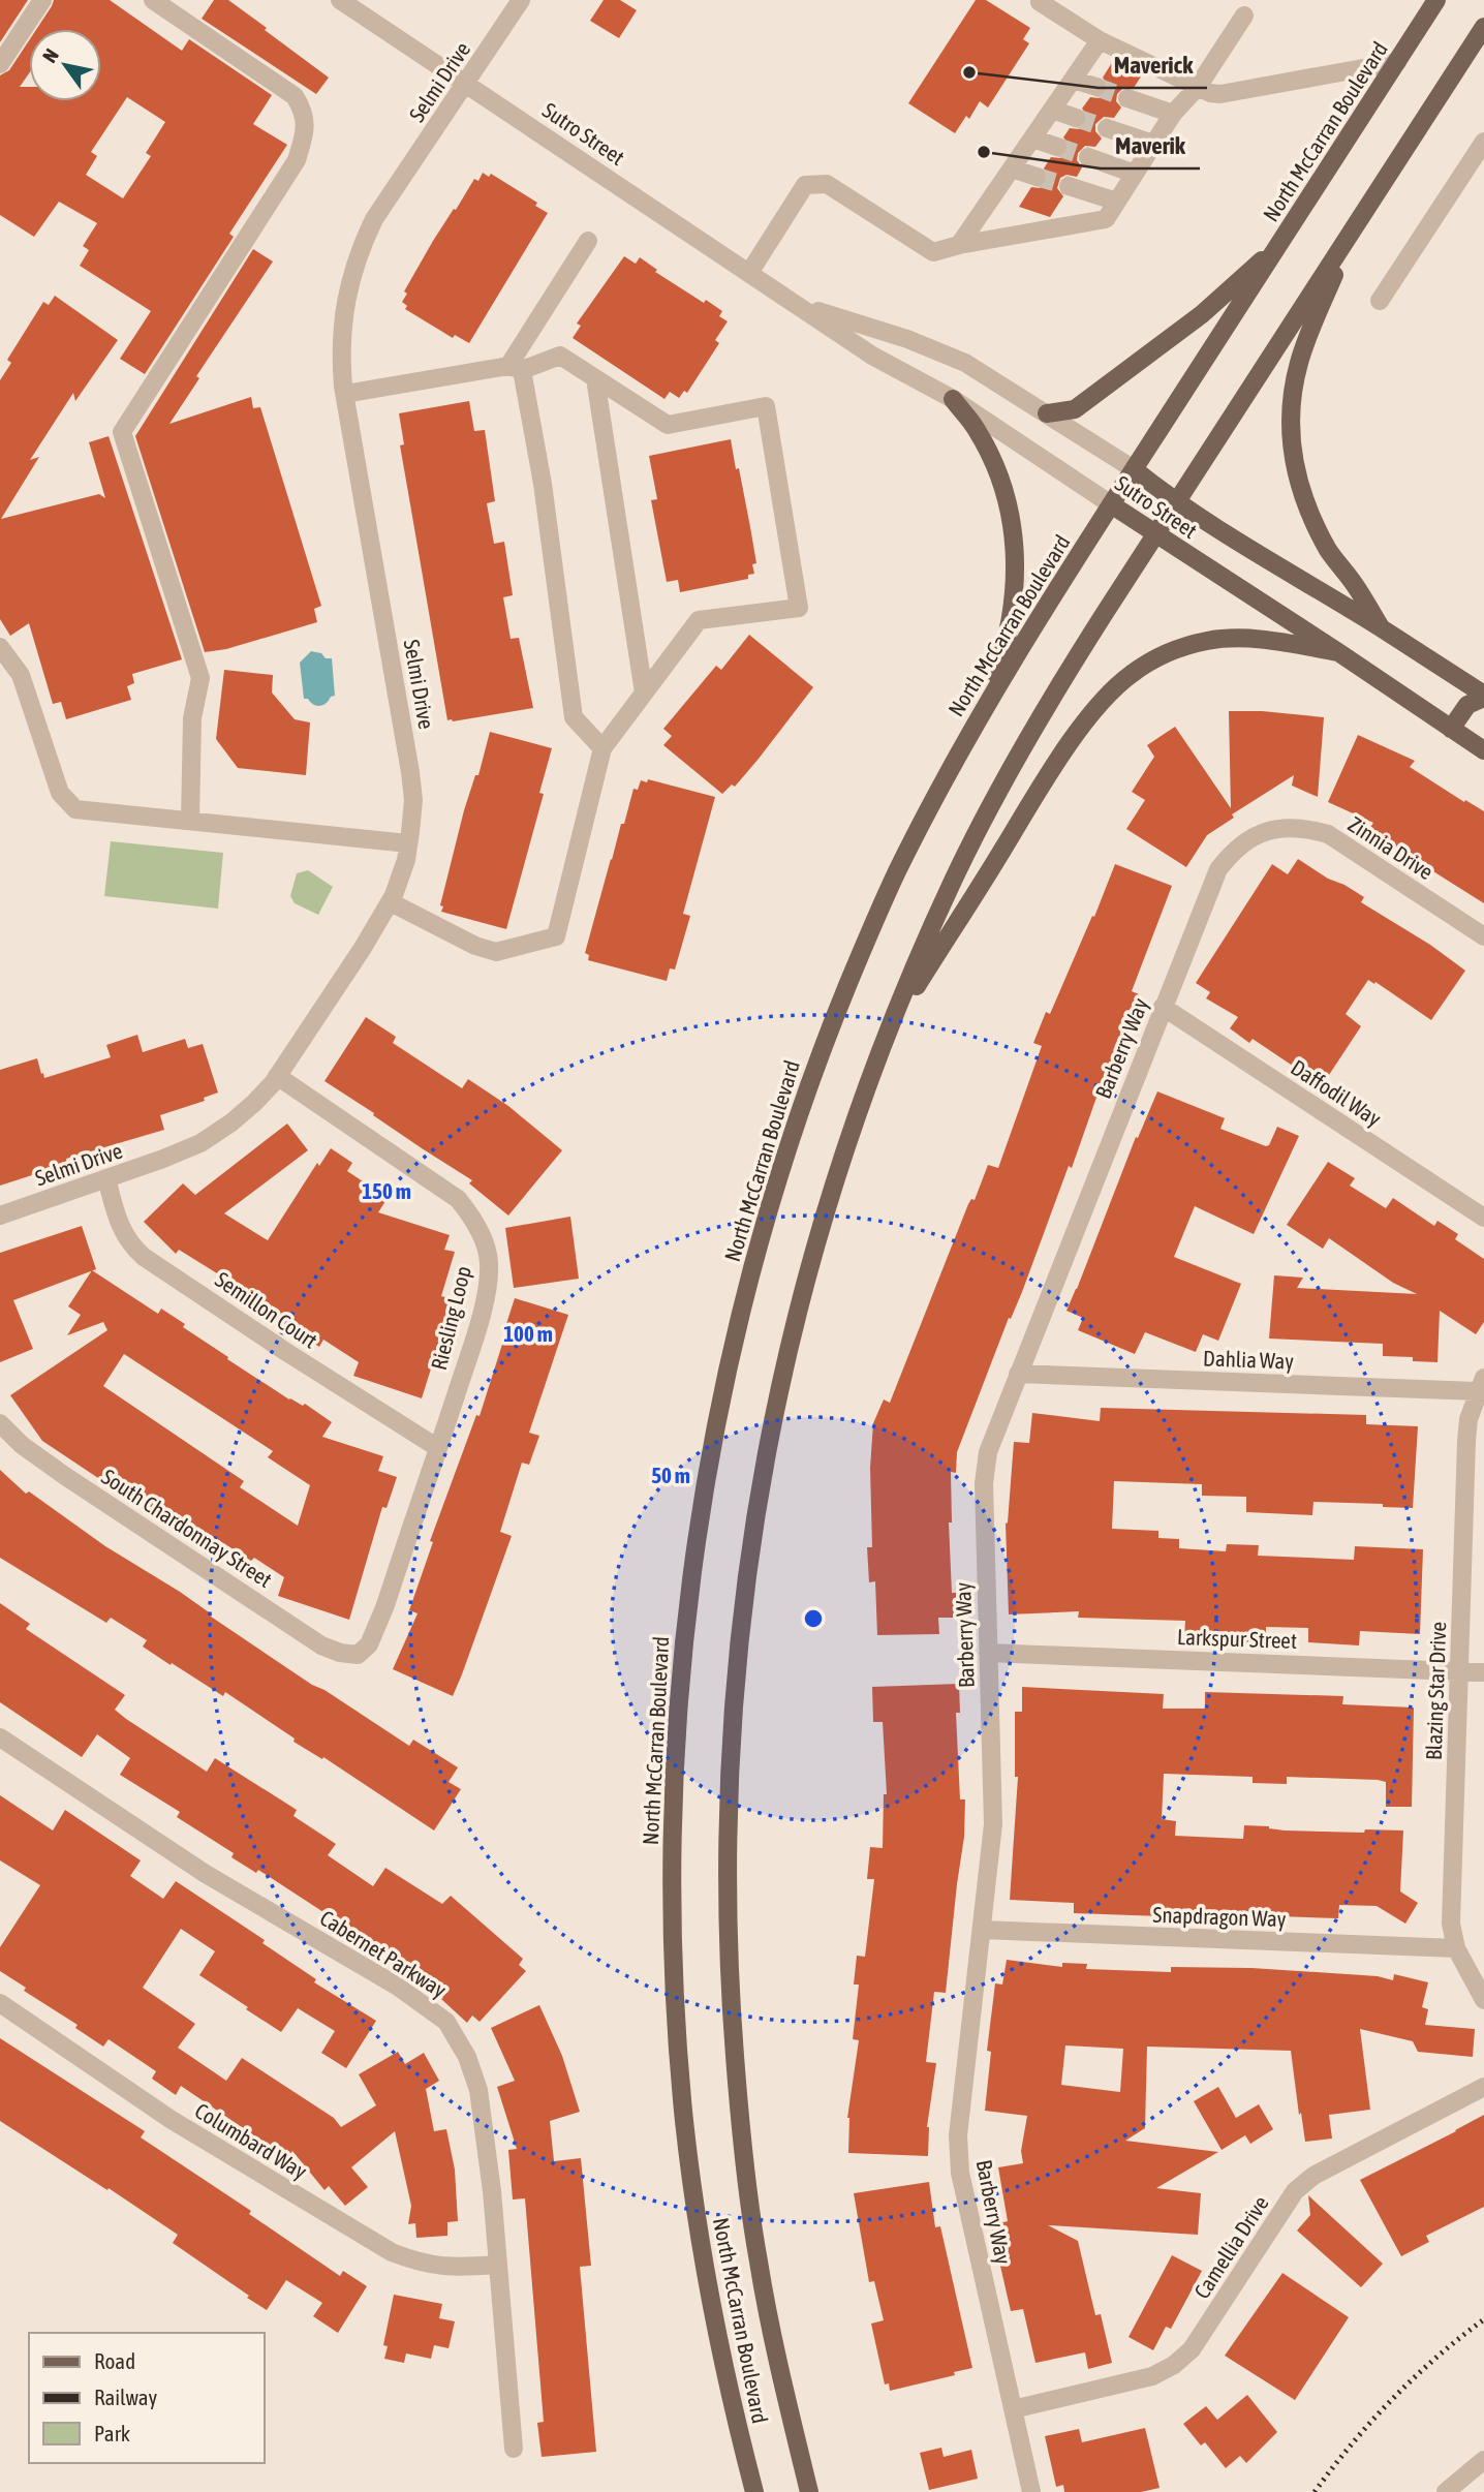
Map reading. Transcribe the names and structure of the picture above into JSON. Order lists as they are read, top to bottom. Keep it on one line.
{"streets":{"main road":["North McCarran Boulevard","Sutro Street"],"street":["Selmi Drive","Zinnia Drive","Barberry Way","Daffodil Way","Semillon Court","Riesling Loop","Dahlia Way","South Chardonnay Street","Larkspur Street","Blazing Star Drive","Snapdragon Way","Cabernet Parkway","Columbard Way","Camellia Drive"]},"crossings":[["Selmi Drive","Sutro Street"],["Selmi Drive","Semillon Court"],["Selmi Drive","Riesling Loop"],["North McCarran Boulevard","Sutro Street"],["Zinnia Drive","Barberry Way"],["Barberry Way","Daffodil Way"],["Barberry Way","Dahlia Way"],["Barberry Way","Larkspur Street"],["Barberry Way","Snapdragon Way"],["Barberry Way","Camellia Drive"],["Semillon Court","Riesling Loop"],["Riesling Loop","South Chardonnay Street"],["Dahlia Way","Blazing Star Drive"],["Larkspur Street","Blazing Star Drive"],["Blazing Star Drive","Snapdragon Way"],["Cabernet Parkway","Columbard Way"]],"places":["Maverick","Maverik"],"legend":["Road","Railway","Park"],"north":"top left","rings":["150 m","100 m","50 m"]}
